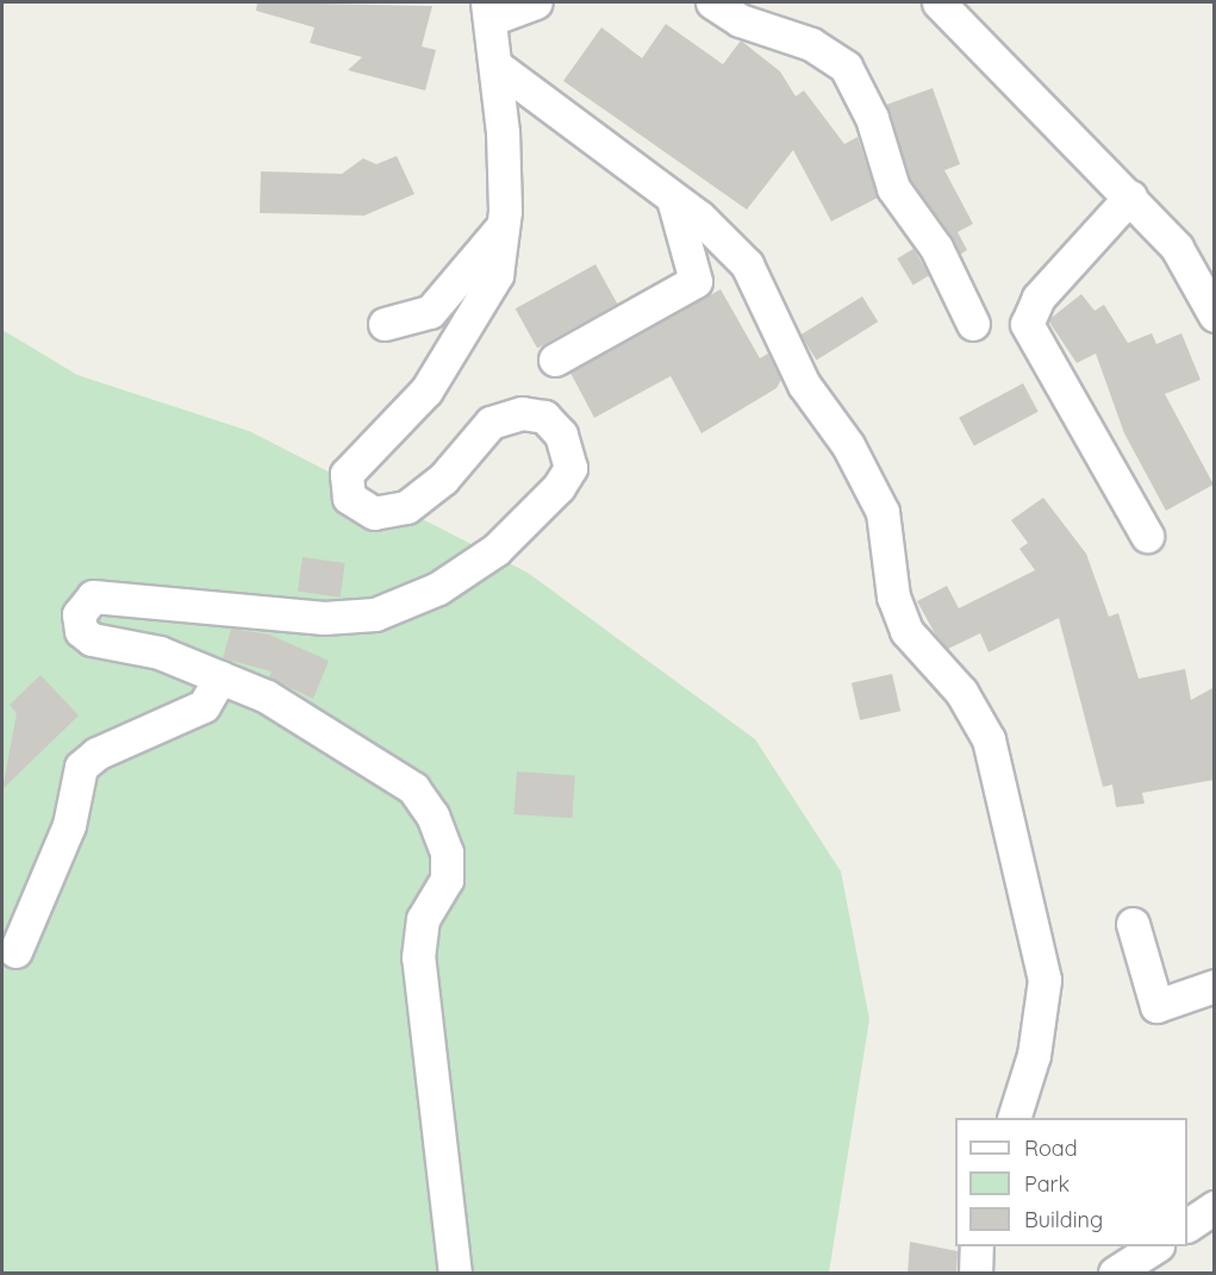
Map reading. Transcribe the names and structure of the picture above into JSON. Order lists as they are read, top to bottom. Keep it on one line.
{"legend":["Road","Park","Building"]}
